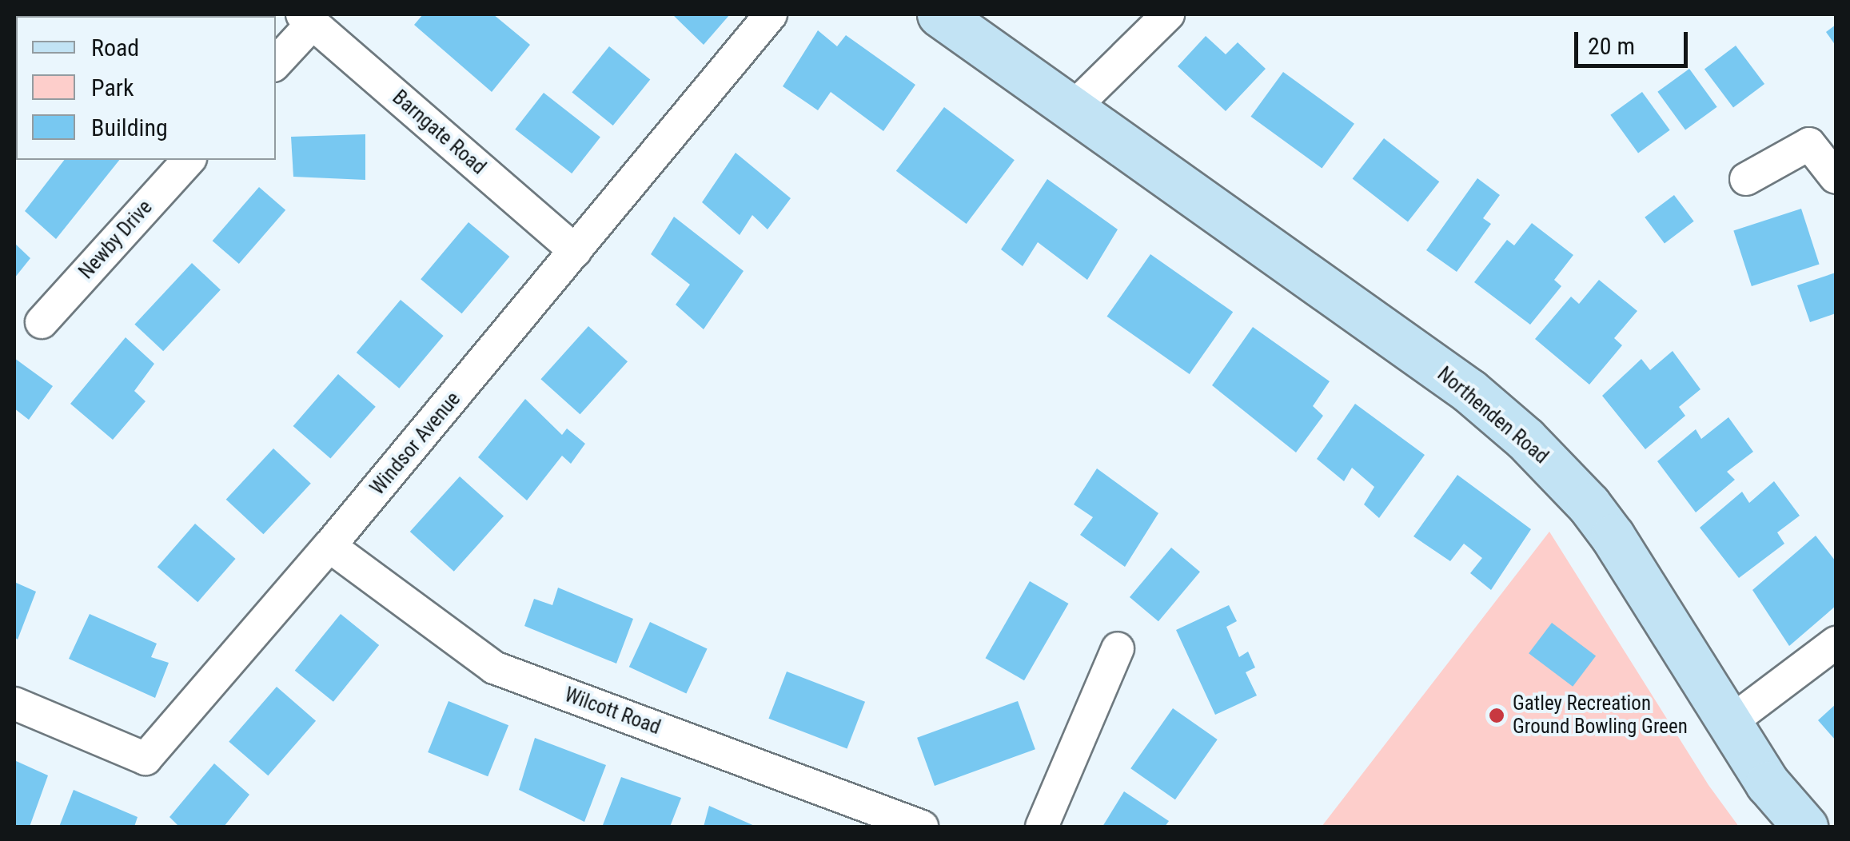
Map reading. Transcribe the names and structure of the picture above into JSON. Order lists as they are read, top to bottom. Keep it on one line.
{"streets":{"main road":["Northenden Road"],"street":["Barngate Road","Newby Drive","Windsor Avenue","Wilcott Road"]},"crossings":[["Barngate Road","Windsor Avenue"],["Windsor Avenue","Wilcott Road"]],"places":["Gatley Recreation Ground Bowling Green"],"legend":["Road","Park","Building"],"scale_bar":"20 m"}
